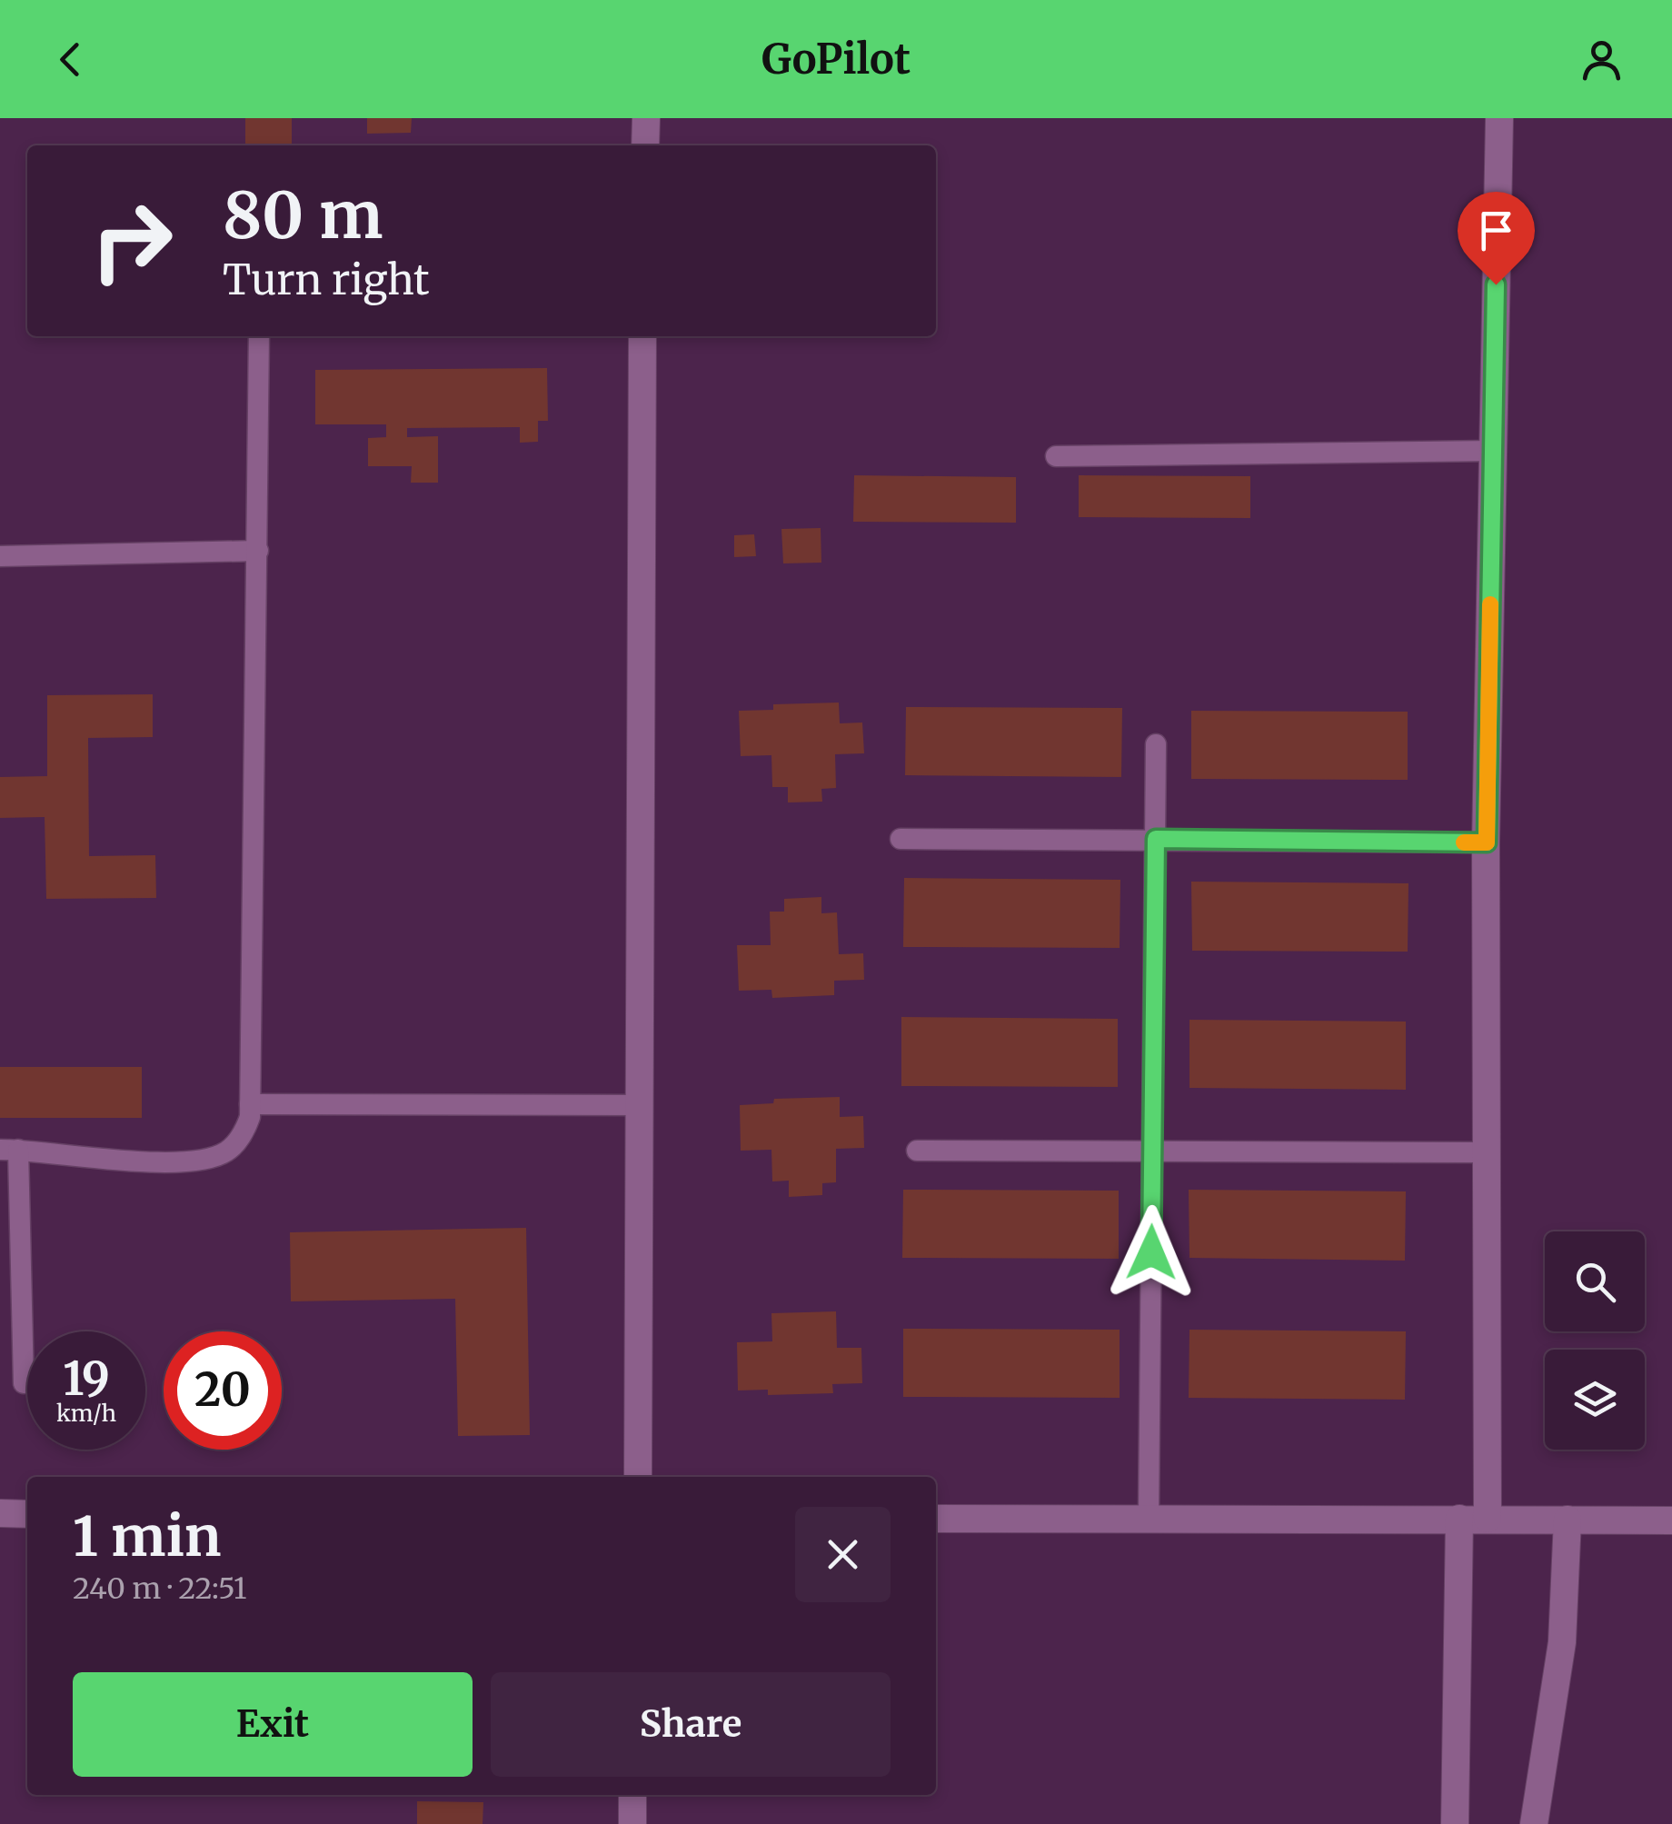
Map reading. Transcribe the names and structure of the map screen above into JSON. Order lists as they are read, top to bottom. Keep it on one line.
{"page":{"header":"GoPilot","turn":["80 m","Turn right"],"speed":"19 km/h","limit":"20","heading":["1 min","240 m · 22:51"],"buttons":["Exit","Share"]}}
